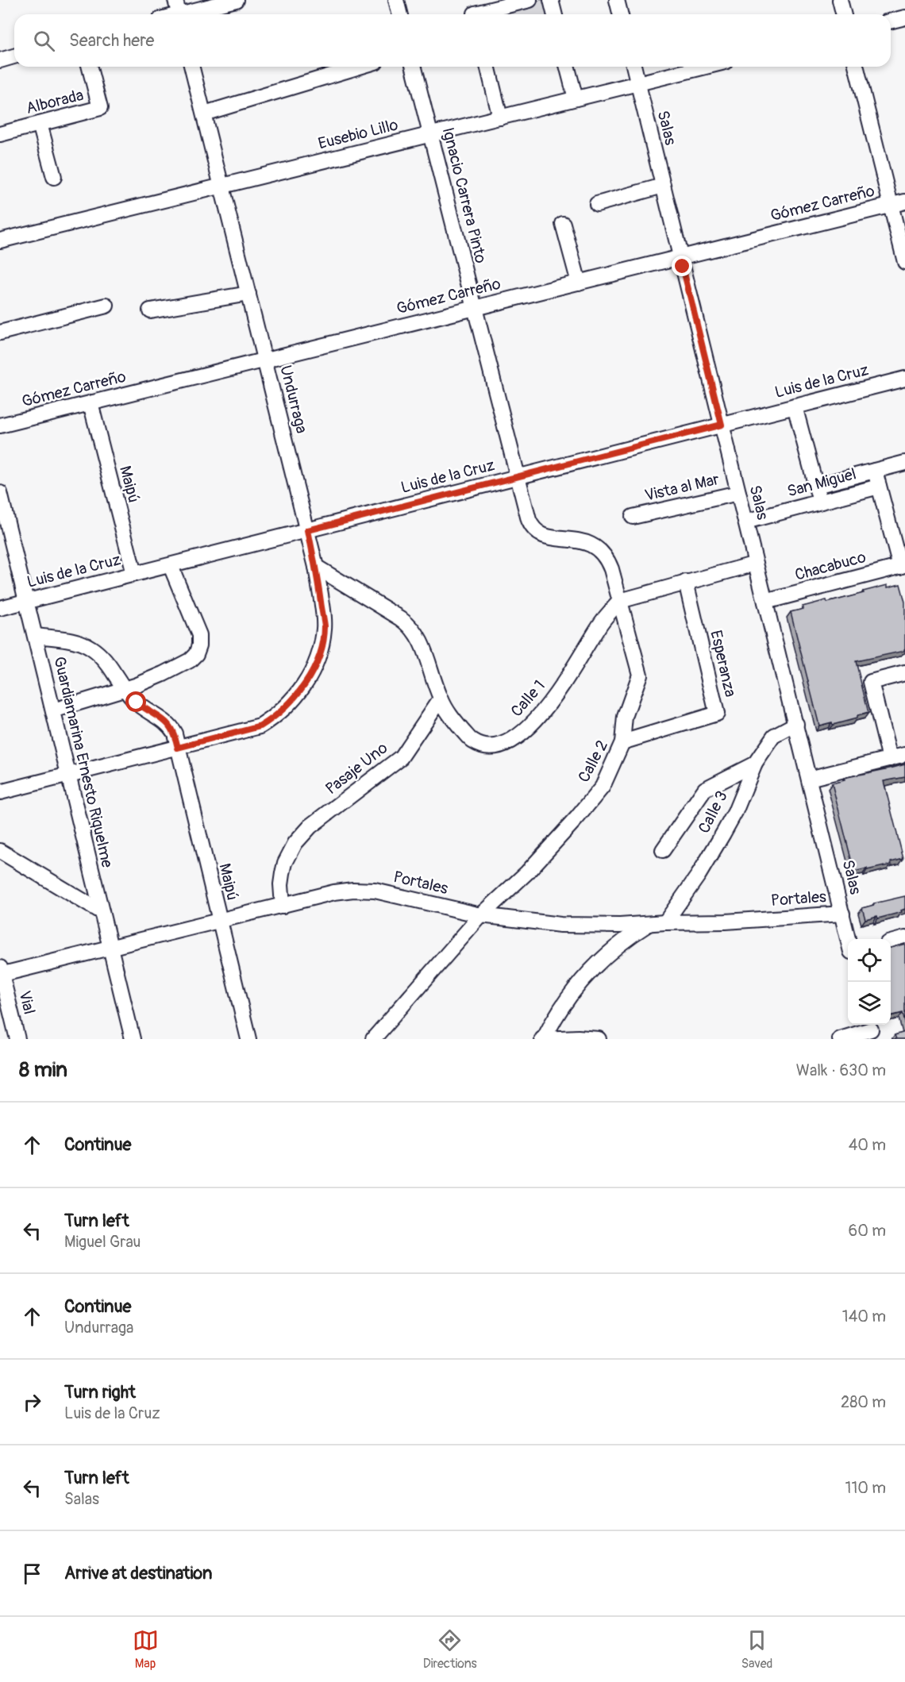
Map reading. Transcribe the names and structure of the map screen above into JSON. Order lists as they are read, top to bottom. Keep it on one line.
{"streets":{"street":["Alborada","Salas","Eusebio Lillo","Ignacio Carrera Pinto","Gómez Carreño","Luis de la Cruz","Undurraga","San Miguel","Maipú","Vista al Mar","Chacabuco","Esperanza","Calle 1","Calle 2","Guardiamarina Ernesto Riquelme","Pasaje Uno","Calle 3","Portales","Vial"]},"crossings":[["Salas","Eusebio Lillo"],["Salas","Gómez Carreño"],["Salas","Luis de la Cruz"],["Salas","San Miguel"],["Salas","Vista al Mar"],["Salas","Chacabuco"],["Salas","Calle 3"],["Salas","Portales"],["Eusebio Lillo","Ignacio Carrera Pinto"],["Eusebio Lillo","Undurraga"],["Ignacio Carrera Pinto","Gómez Carreño"],["Ignacio Carrera Pinto","Luis de la Cruz"],["Ignacio Carrera Pinto","Calle 2"],["Gómez Carreño","Undurraga"],["Gómez Carreño","Maipú"],["Luis de la Cruz","Undurraga"],["Luis de la Cruz","Maipú"],["Luis de la Cruz","Calle 2"],["Luis de la Cruz","Guardiamarina Ernesto Riquelme"],["Undurraga","Maipú"],["Maipú","Portales"],["Esperanza","Calle 2"],["Calle 1","Calle 2"],["Calle 1","Pasaje Uno"],["Calle 2","Portales"],["Guardiamarina Ernesto Riquelme","Portales"],["Pasaje Uno","Portales"],["Calle 3","Portales"],["Portales","Vial"]],"page":{"search":"Search here","heading":["8 min","Walk · 630 m"],"list":[["Continue","40 m"],["Turn left","Miguel Grau","60 m"],["Continue","Undurraga","140 m"],["Turn right","Luis de la Cruz","280 m"],["Turn left","Salas","110 m"],"Arrive at destination"],"nav":["Map","Directions","Saved"]}}
